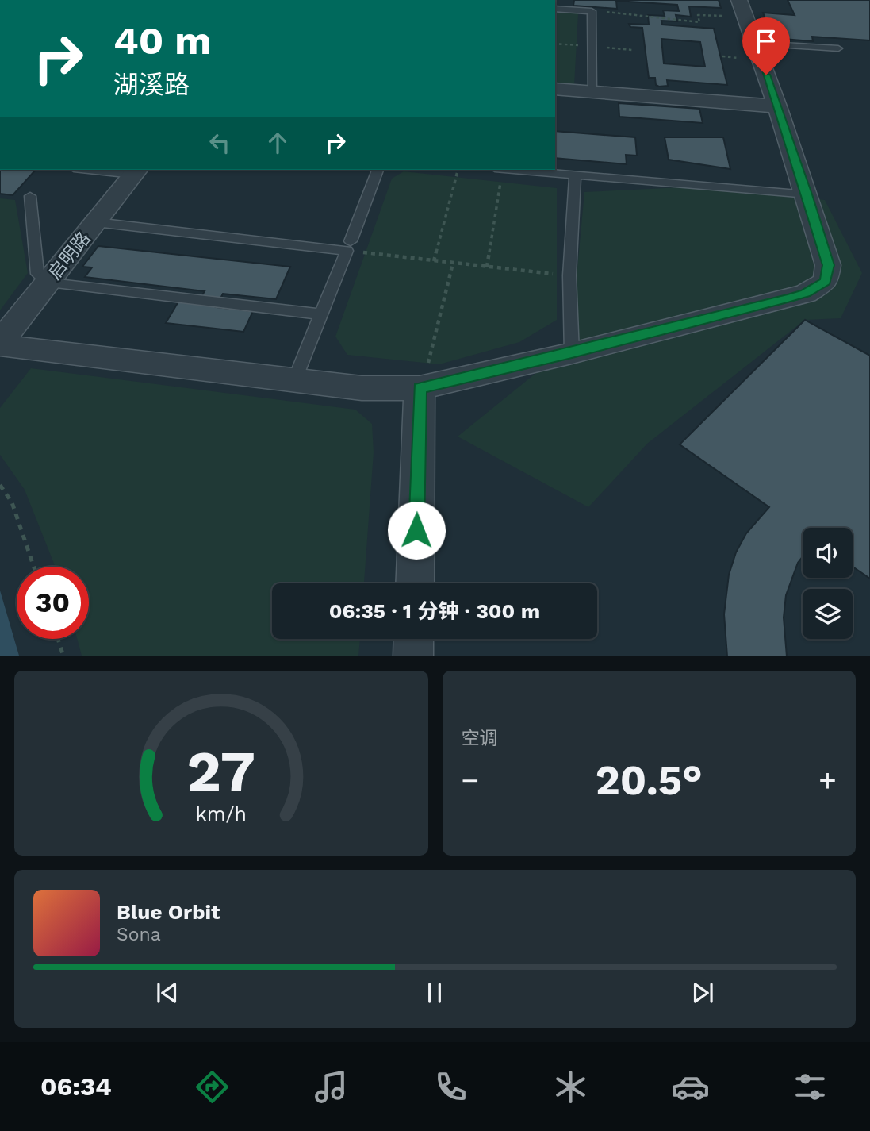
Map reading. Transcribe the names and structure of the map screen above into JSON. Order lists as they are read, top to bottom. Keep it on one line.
{"streets":{"street":["启明路"]},"page":{"turn":["40 m","湖溪路"],"limit":"30","trip":"06:35 · 1 分钟 · 300 m","tile":"空调","heat":["−","20.5°","+"],"song":["Blue Orbit","Sona"],"tabs":"06:34","gauge":["27","km/h"]}}
